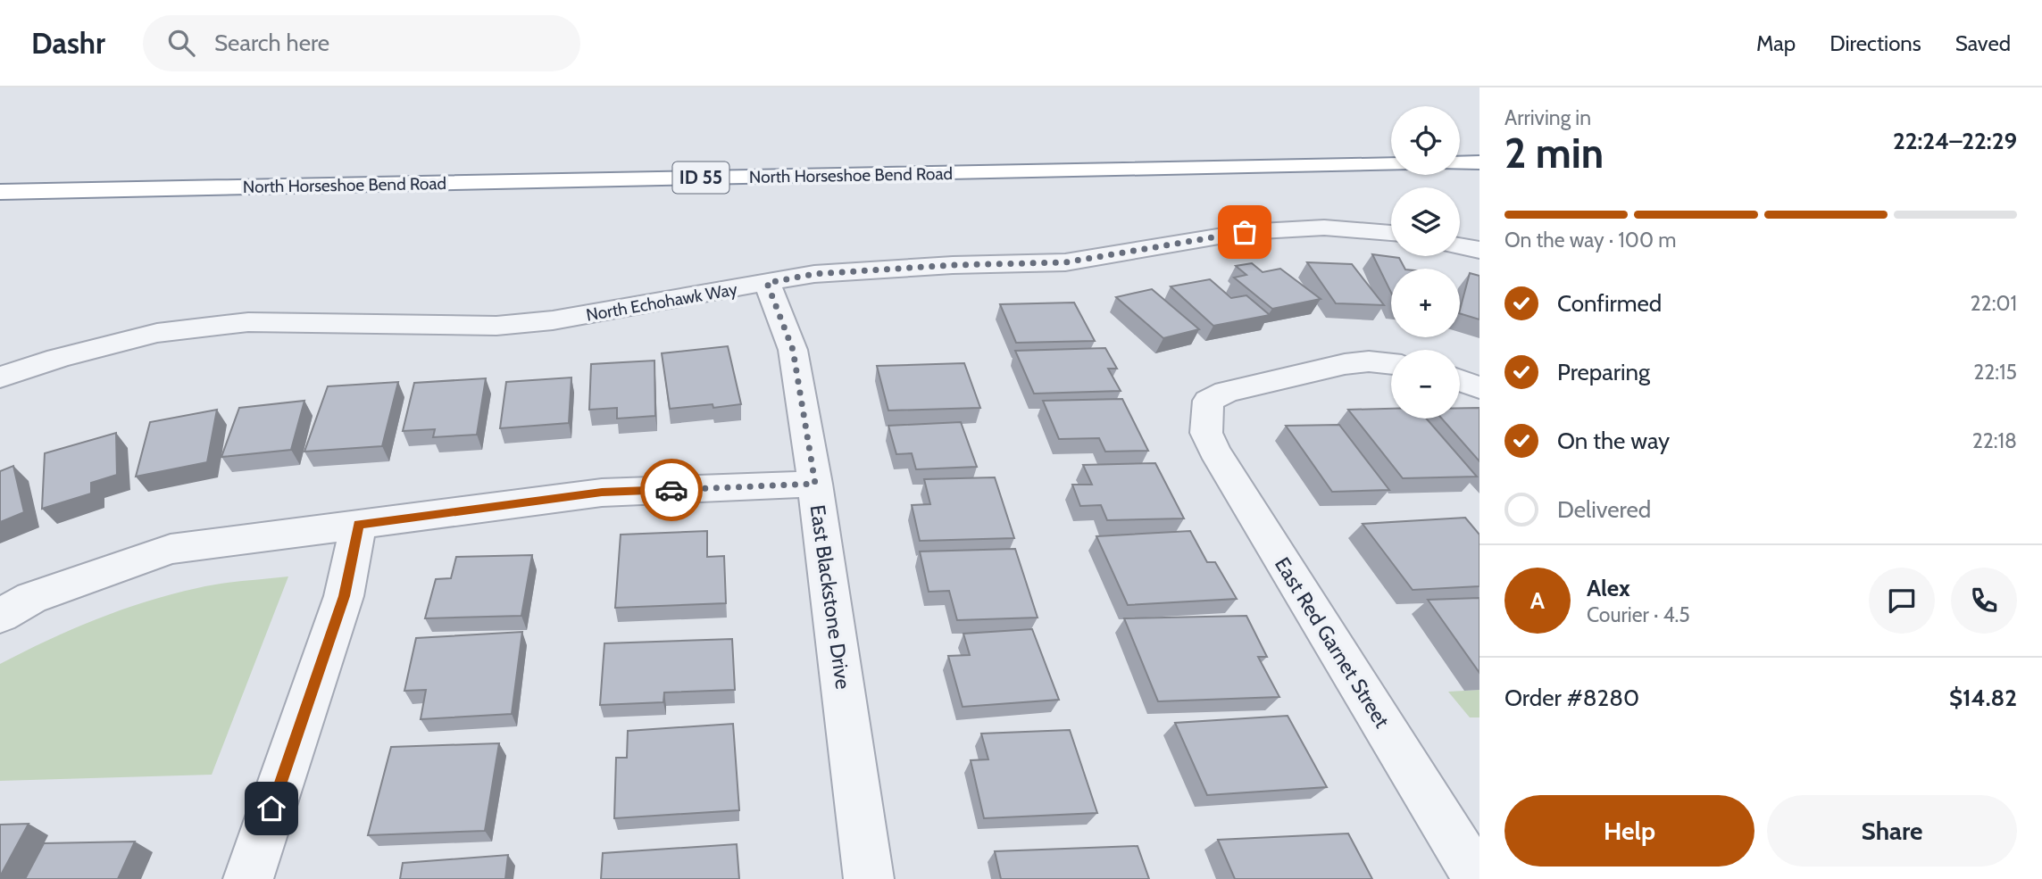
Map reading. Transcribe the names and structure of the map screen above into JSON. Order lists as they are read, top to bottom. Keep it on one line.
{"streets":{"highway":["North Horseshoe Bend Road","ID 55"],"street":["North Echohawk Way","East Blackstone Drive","East Red Garnet Street"]},"crossings":[["North Echohawk Way","East Blackstone Drive"]],"page":{"header":"Dashr","search":"Search here","nav":["Map","Directions","Saved"],"heading":["2 min","Arriving in","22:24–22:29"],"panel":["Alex","Courier · 4.5","Order #8280","$14.82"],"map_buttons":["+","−"],"bar":"On the way · 100 m","list":[["Confirmed","22:01"],["Preparing","22:15"],["On the way","22:18"],"Delivered"],"round":"A","buttons":["Help","Share"]}}
